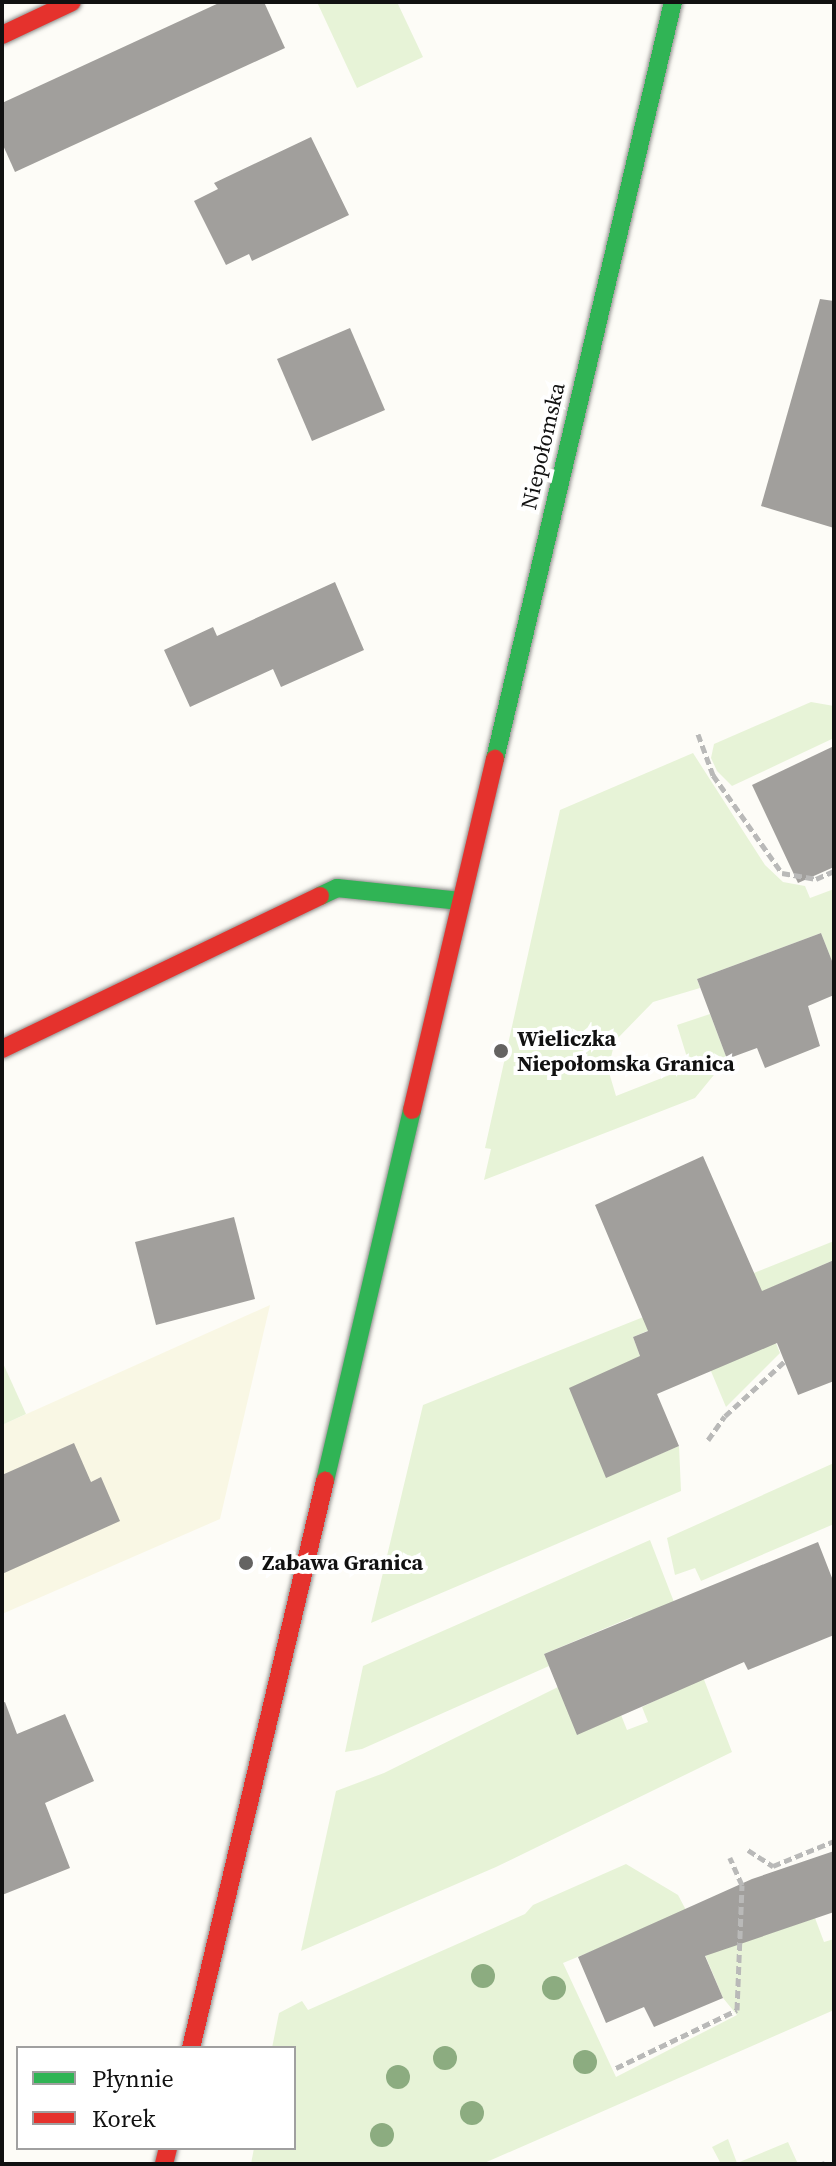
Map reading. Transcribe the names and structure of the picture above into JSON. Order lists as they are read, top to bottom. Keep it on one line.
{"streets":{"main road":["Niepołomska"]},"places":["Wieliczka Niepołomska Granica","Zabawa Granica"],"legend":["Płynnie","Korek"]}
